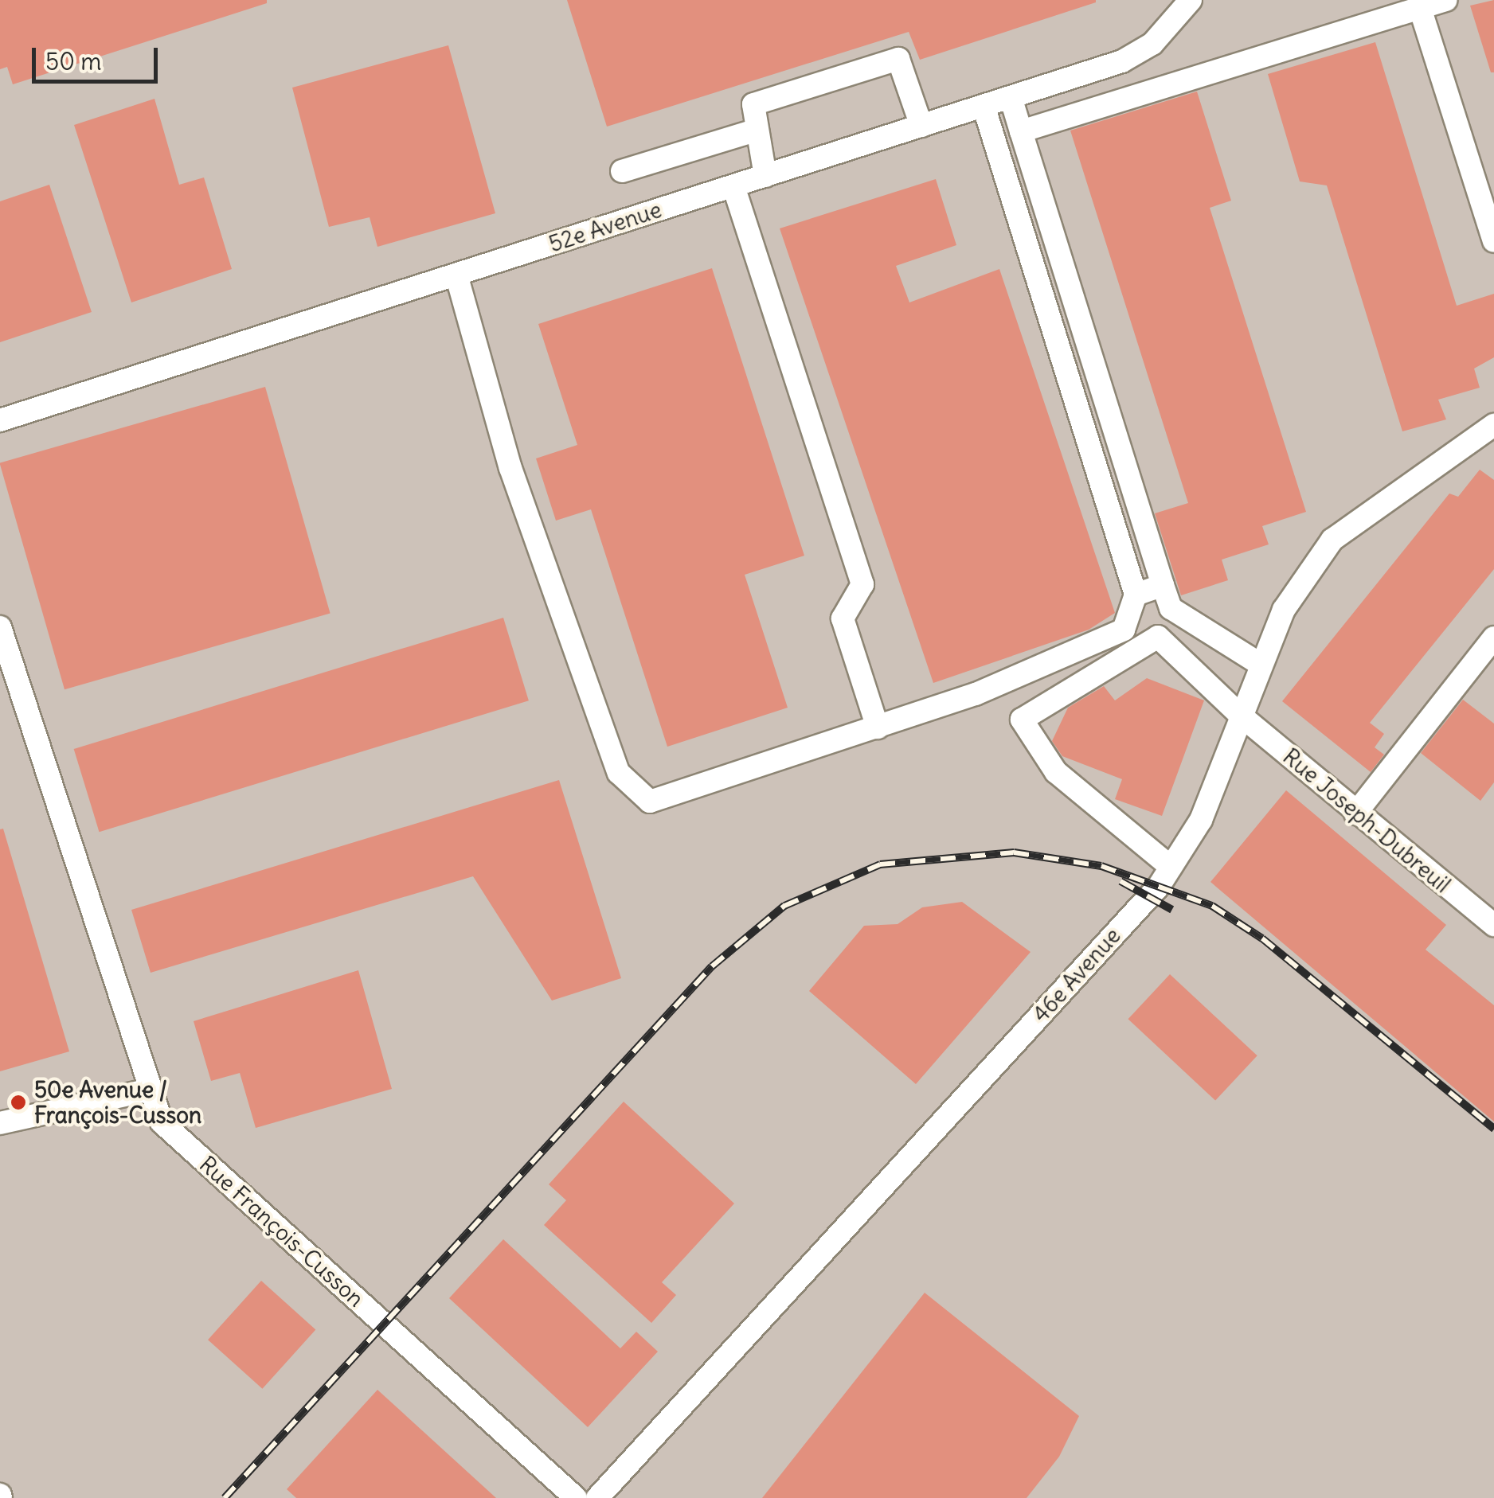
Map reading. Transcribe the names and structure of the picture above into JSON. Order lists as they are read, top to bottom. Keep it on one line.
{"streets":{"street":["52e Avenue","Rue Joseph-Dubreuil","46e Avenue","Rue François-Cusson"]},"crossings":[["Rue Joseph-Dubreuil","46e Avenue"]],"places":["50e Avenue / François-Cusson"],"scale_bar":"50 m"}
